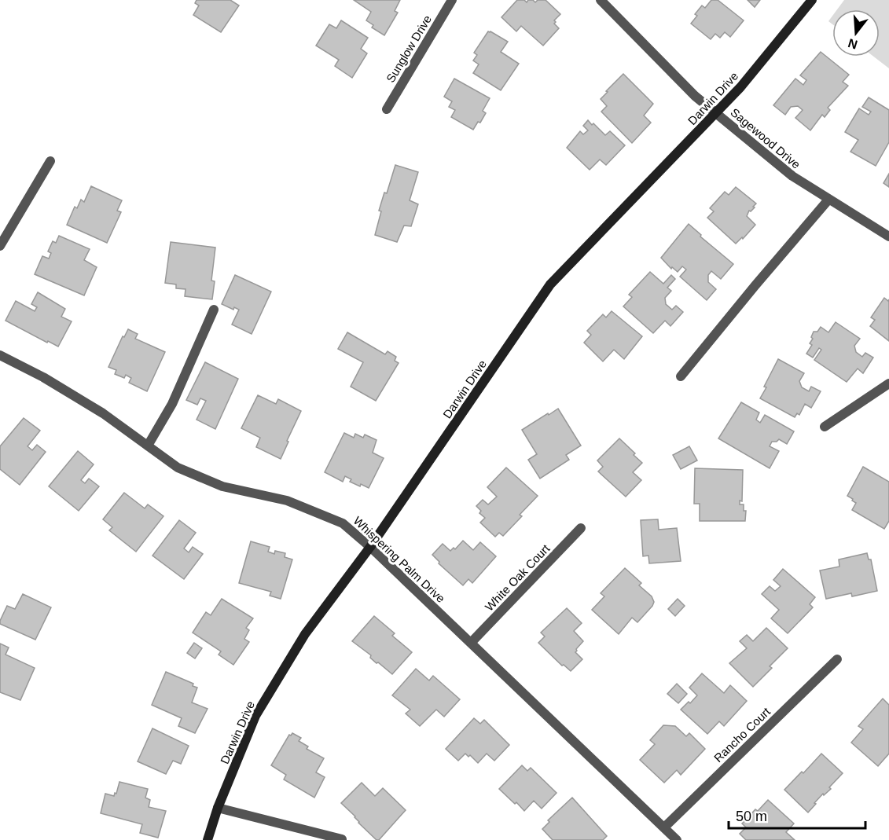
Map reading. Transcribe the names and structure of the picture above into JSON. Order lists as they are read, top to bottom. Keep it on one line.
{"streets":{"street":["Sunglow Drive","Darwin Drive","Sagewood Drive","Whispering Palm Drive","White Oak Court","Rancho Court"]},"crossings":[["Darwin Drive","Sagewood Drive"],["Darwin Drive","Whispering Palm Drive"],["Whispering Palm Drive","White Oak Court"],["Whispering Palm Drive","Rancho Court"]],"scale_bar":"50 m","north":"bottom"}
